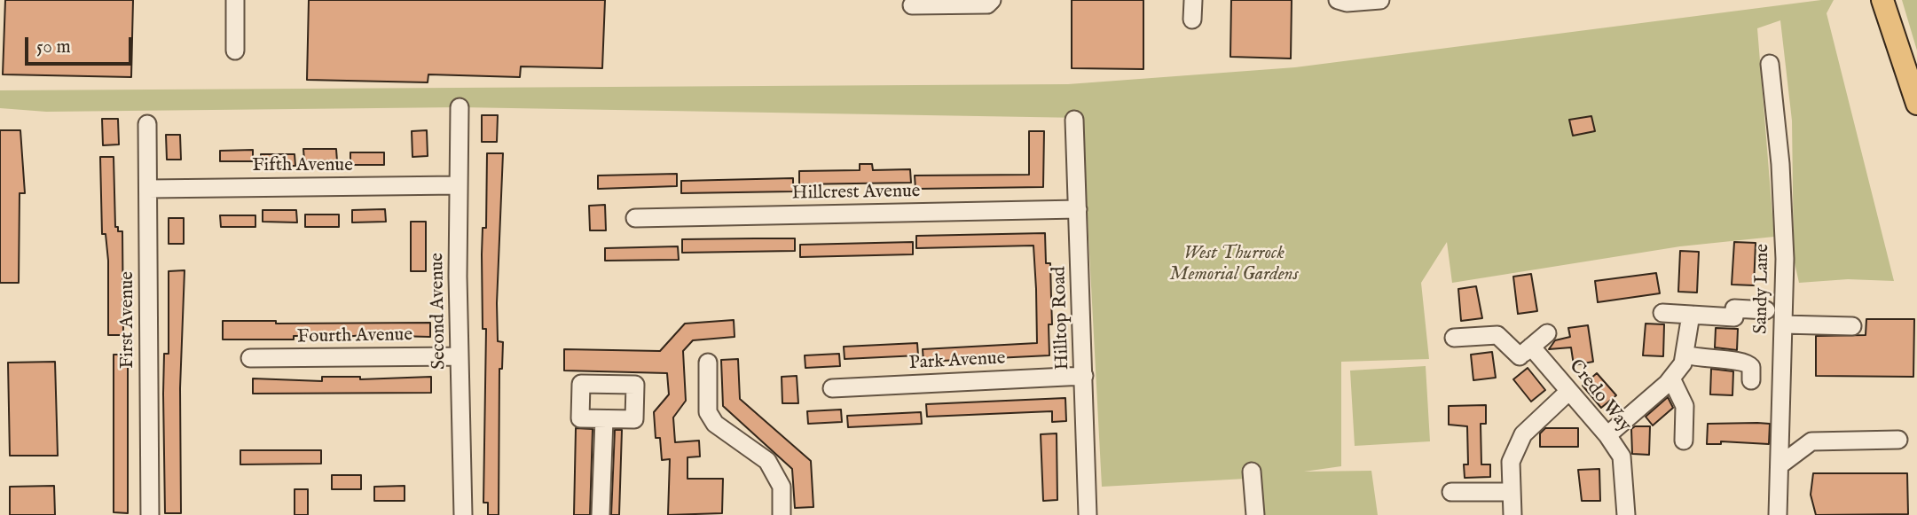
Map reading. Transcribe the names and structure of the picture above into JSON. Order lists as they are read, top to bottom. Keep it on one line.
{"streets":{"street":["Fifth Avenue","Hillcrest Avenue","Sandy Lane","Second Avenue","Hilltop Road","First Avenue","Fourth Avenue","Park Avenue","Credo Way"]},"crossings":[["Fifth Avenue","Second Avenue"],["Fifth Avenue","First Avenue"],["Hillcrest Avenue","Hilltop Road"],["Second Avenue","Fourth Avenue"],["Hilltop Road","Park Avenue"]],"parks":["West Thurrock Memorial Gardens"],"scale_bar":"50 m"}
